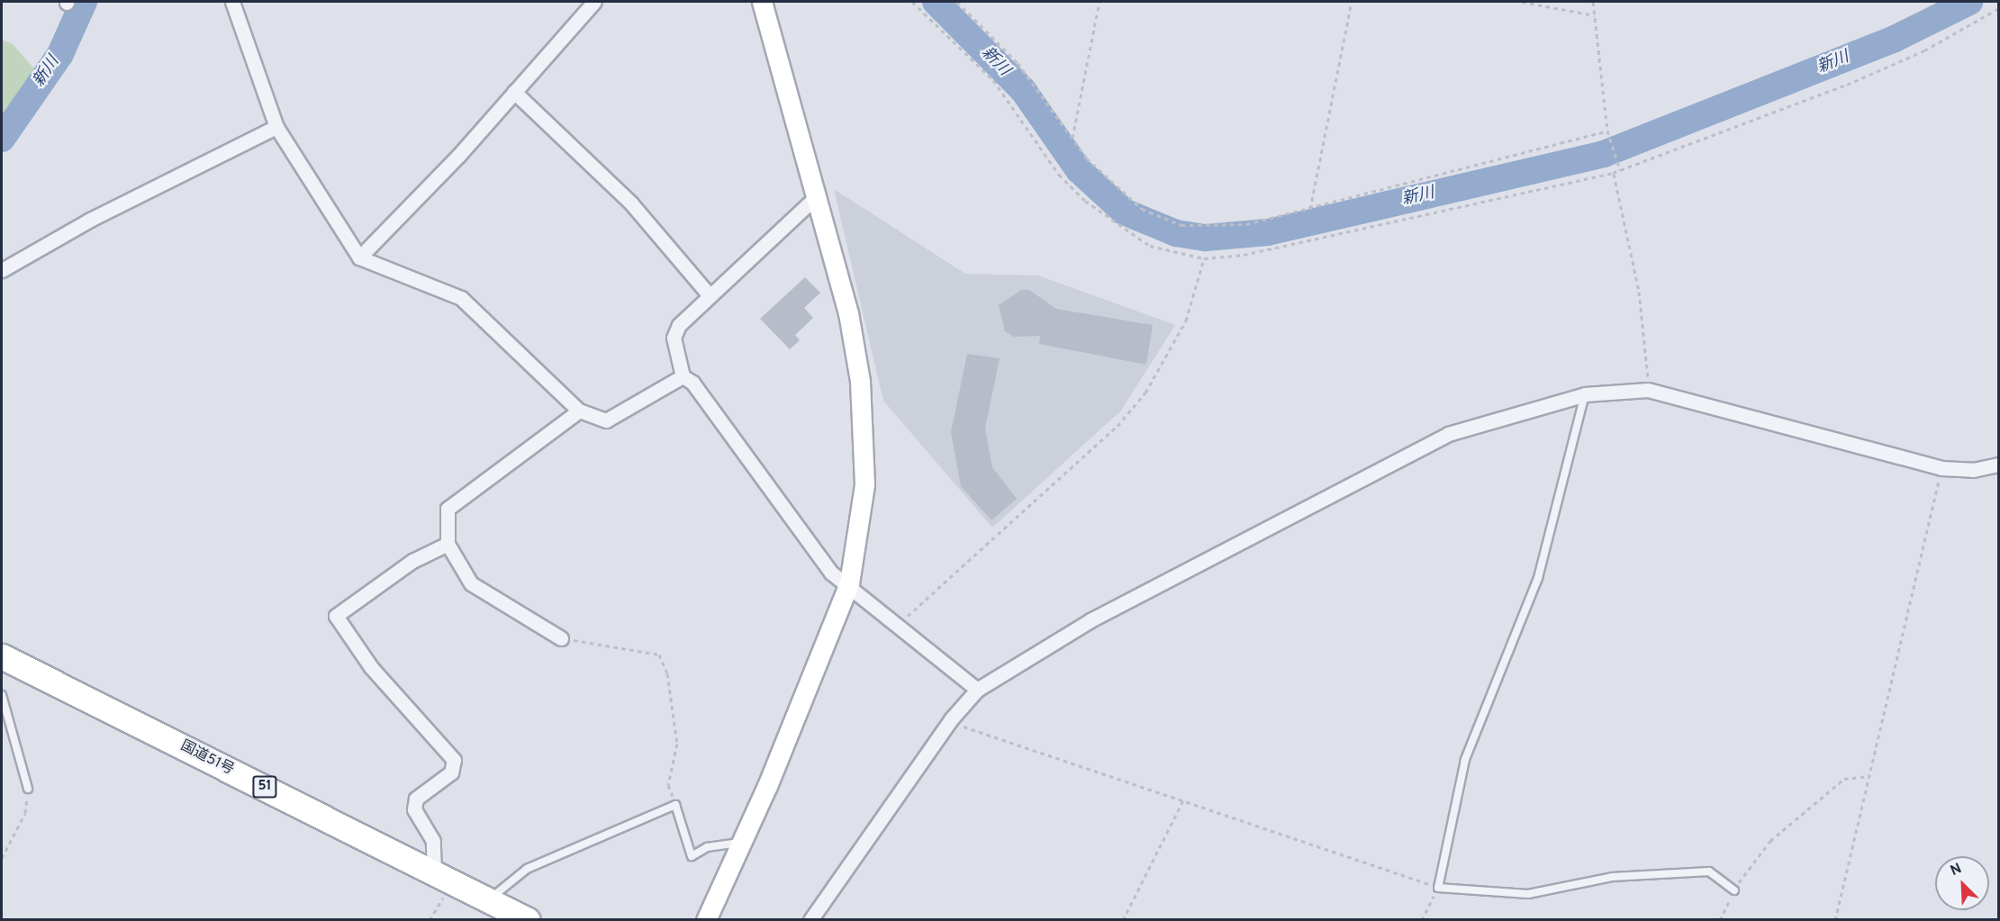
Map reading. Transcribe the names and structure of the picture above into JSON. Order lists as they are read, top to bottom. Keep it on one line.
{"streets":{"highway":["国道51号","51"]},"water":["新川"],"north":"top left"}
